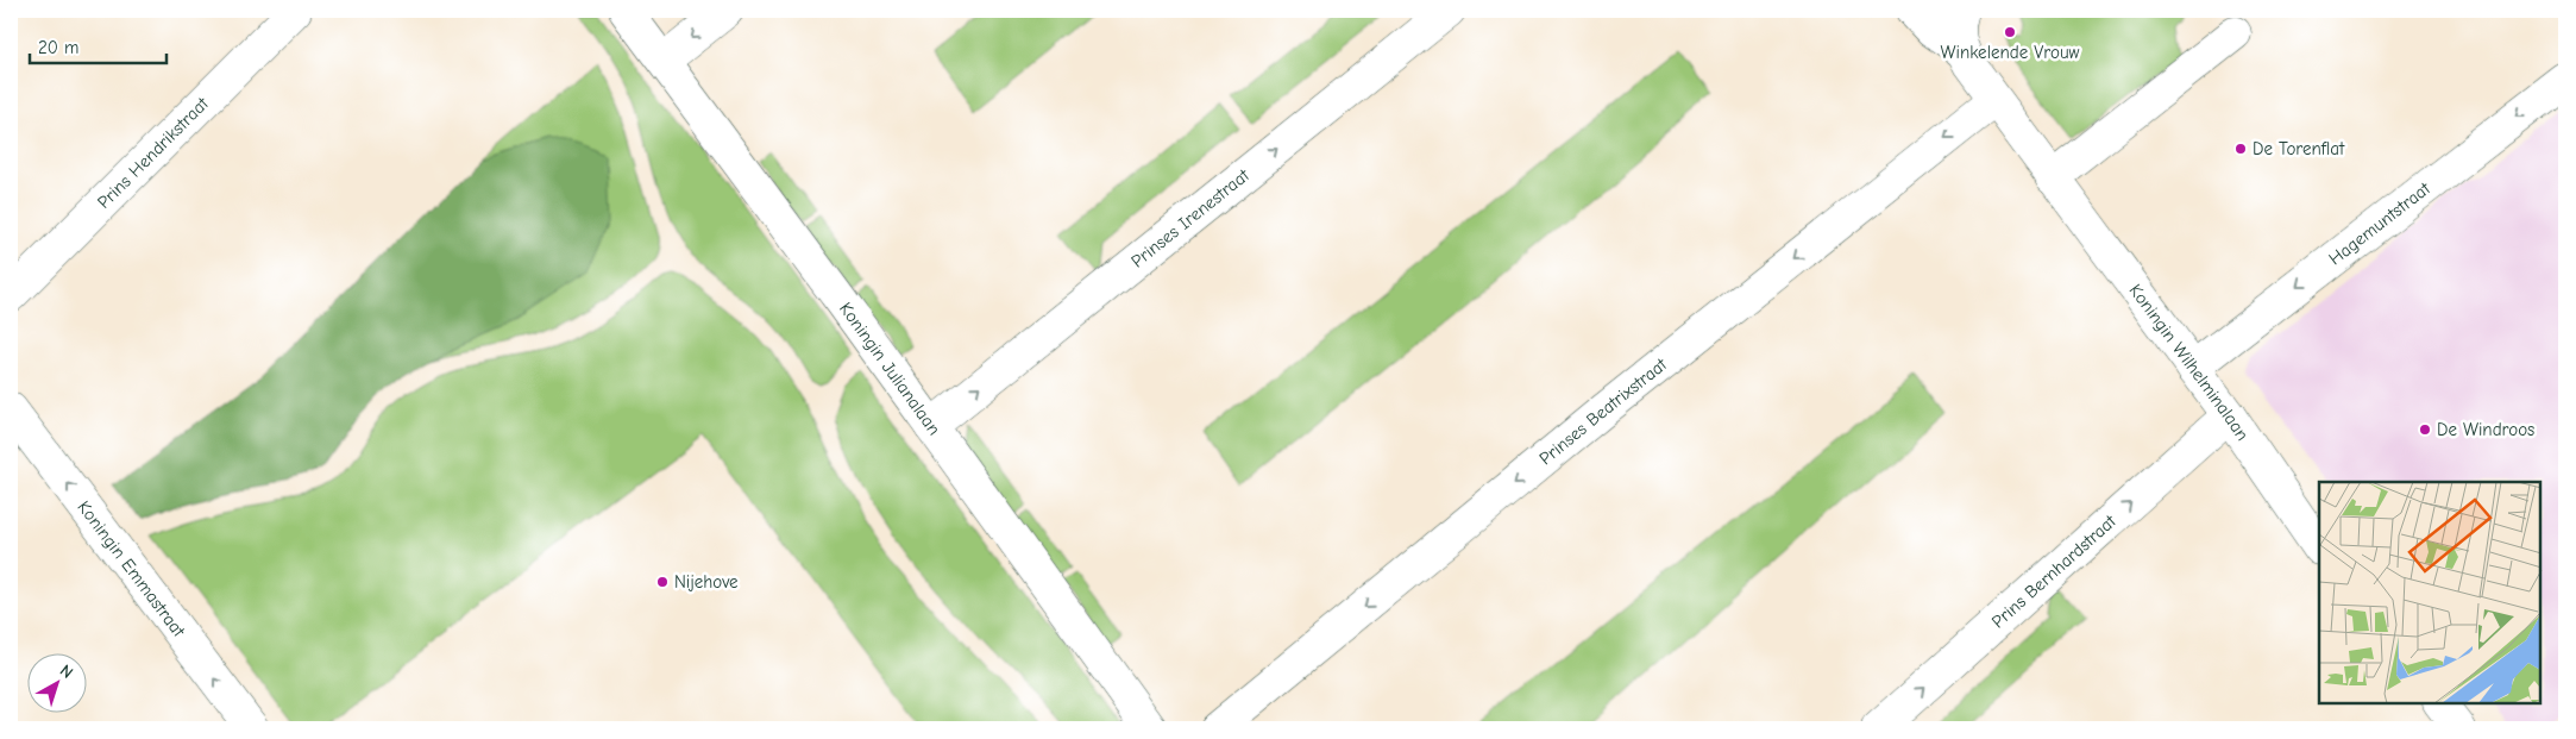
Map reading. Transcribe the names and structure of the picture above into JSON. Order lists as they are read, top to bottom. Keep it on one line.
{"streets":{"street":["Prins Hendrikstraat","Prinses Irenestraat","Hagemuntstraat","Koningin Wilhelminalaan","Koningin Julianalaan","Prinses Beatrixstraat","Koningin Emmastraat","Prins Bernhardstraat"]},"crossings":[["Prinses Irenestraat","Koningin Julianalaan"],["Hagemuntstraat","Koningin Wilhelminalaan"],["Koningin Wilhelminalaan","Prinses Beatrixstraat"],["Koningin Wilhelminalaan","Prins Bernhardstraat"]],"one_way":["Prinses Irenestraat","Prinses Beatrixstraat","Koningin Emmastraat","Prins Bernhardstraat"],"places":["Winkelende Vrouw","De Torenflat","De Windroos","Nijehove"],"scale_bar":"20 m","north":"top right"}
